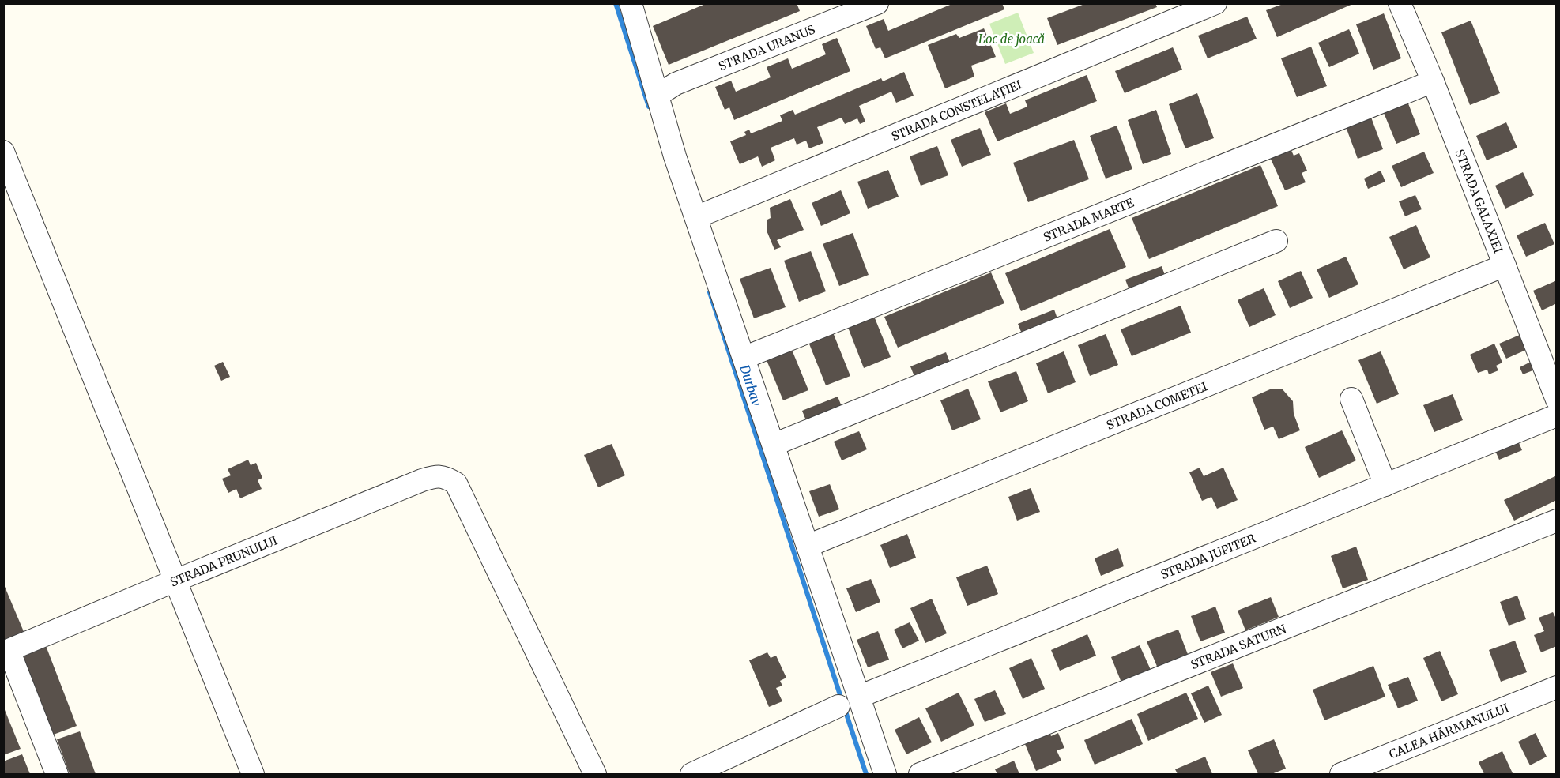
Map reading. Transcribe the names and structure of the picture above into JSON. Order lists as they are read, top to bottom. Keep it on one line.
{"streets":{"street":["STRADA URANUS","STRADA CONSTELAȚIEI","STRADA GALAXIEI","STRADA MARTE","STRADA COMETEI","STRADA JUPITER","STRADA PRUNULUI","STRADA SATURN","CALEA HĂRMANULUI"]},"crossings":[["STRADA GALAXIEI","STRADA MARTE"],["STRADA GALAXIEI","STRADA COMETEI"]],"water":["Durbav"],"parks":["Loc de joacă"]}
